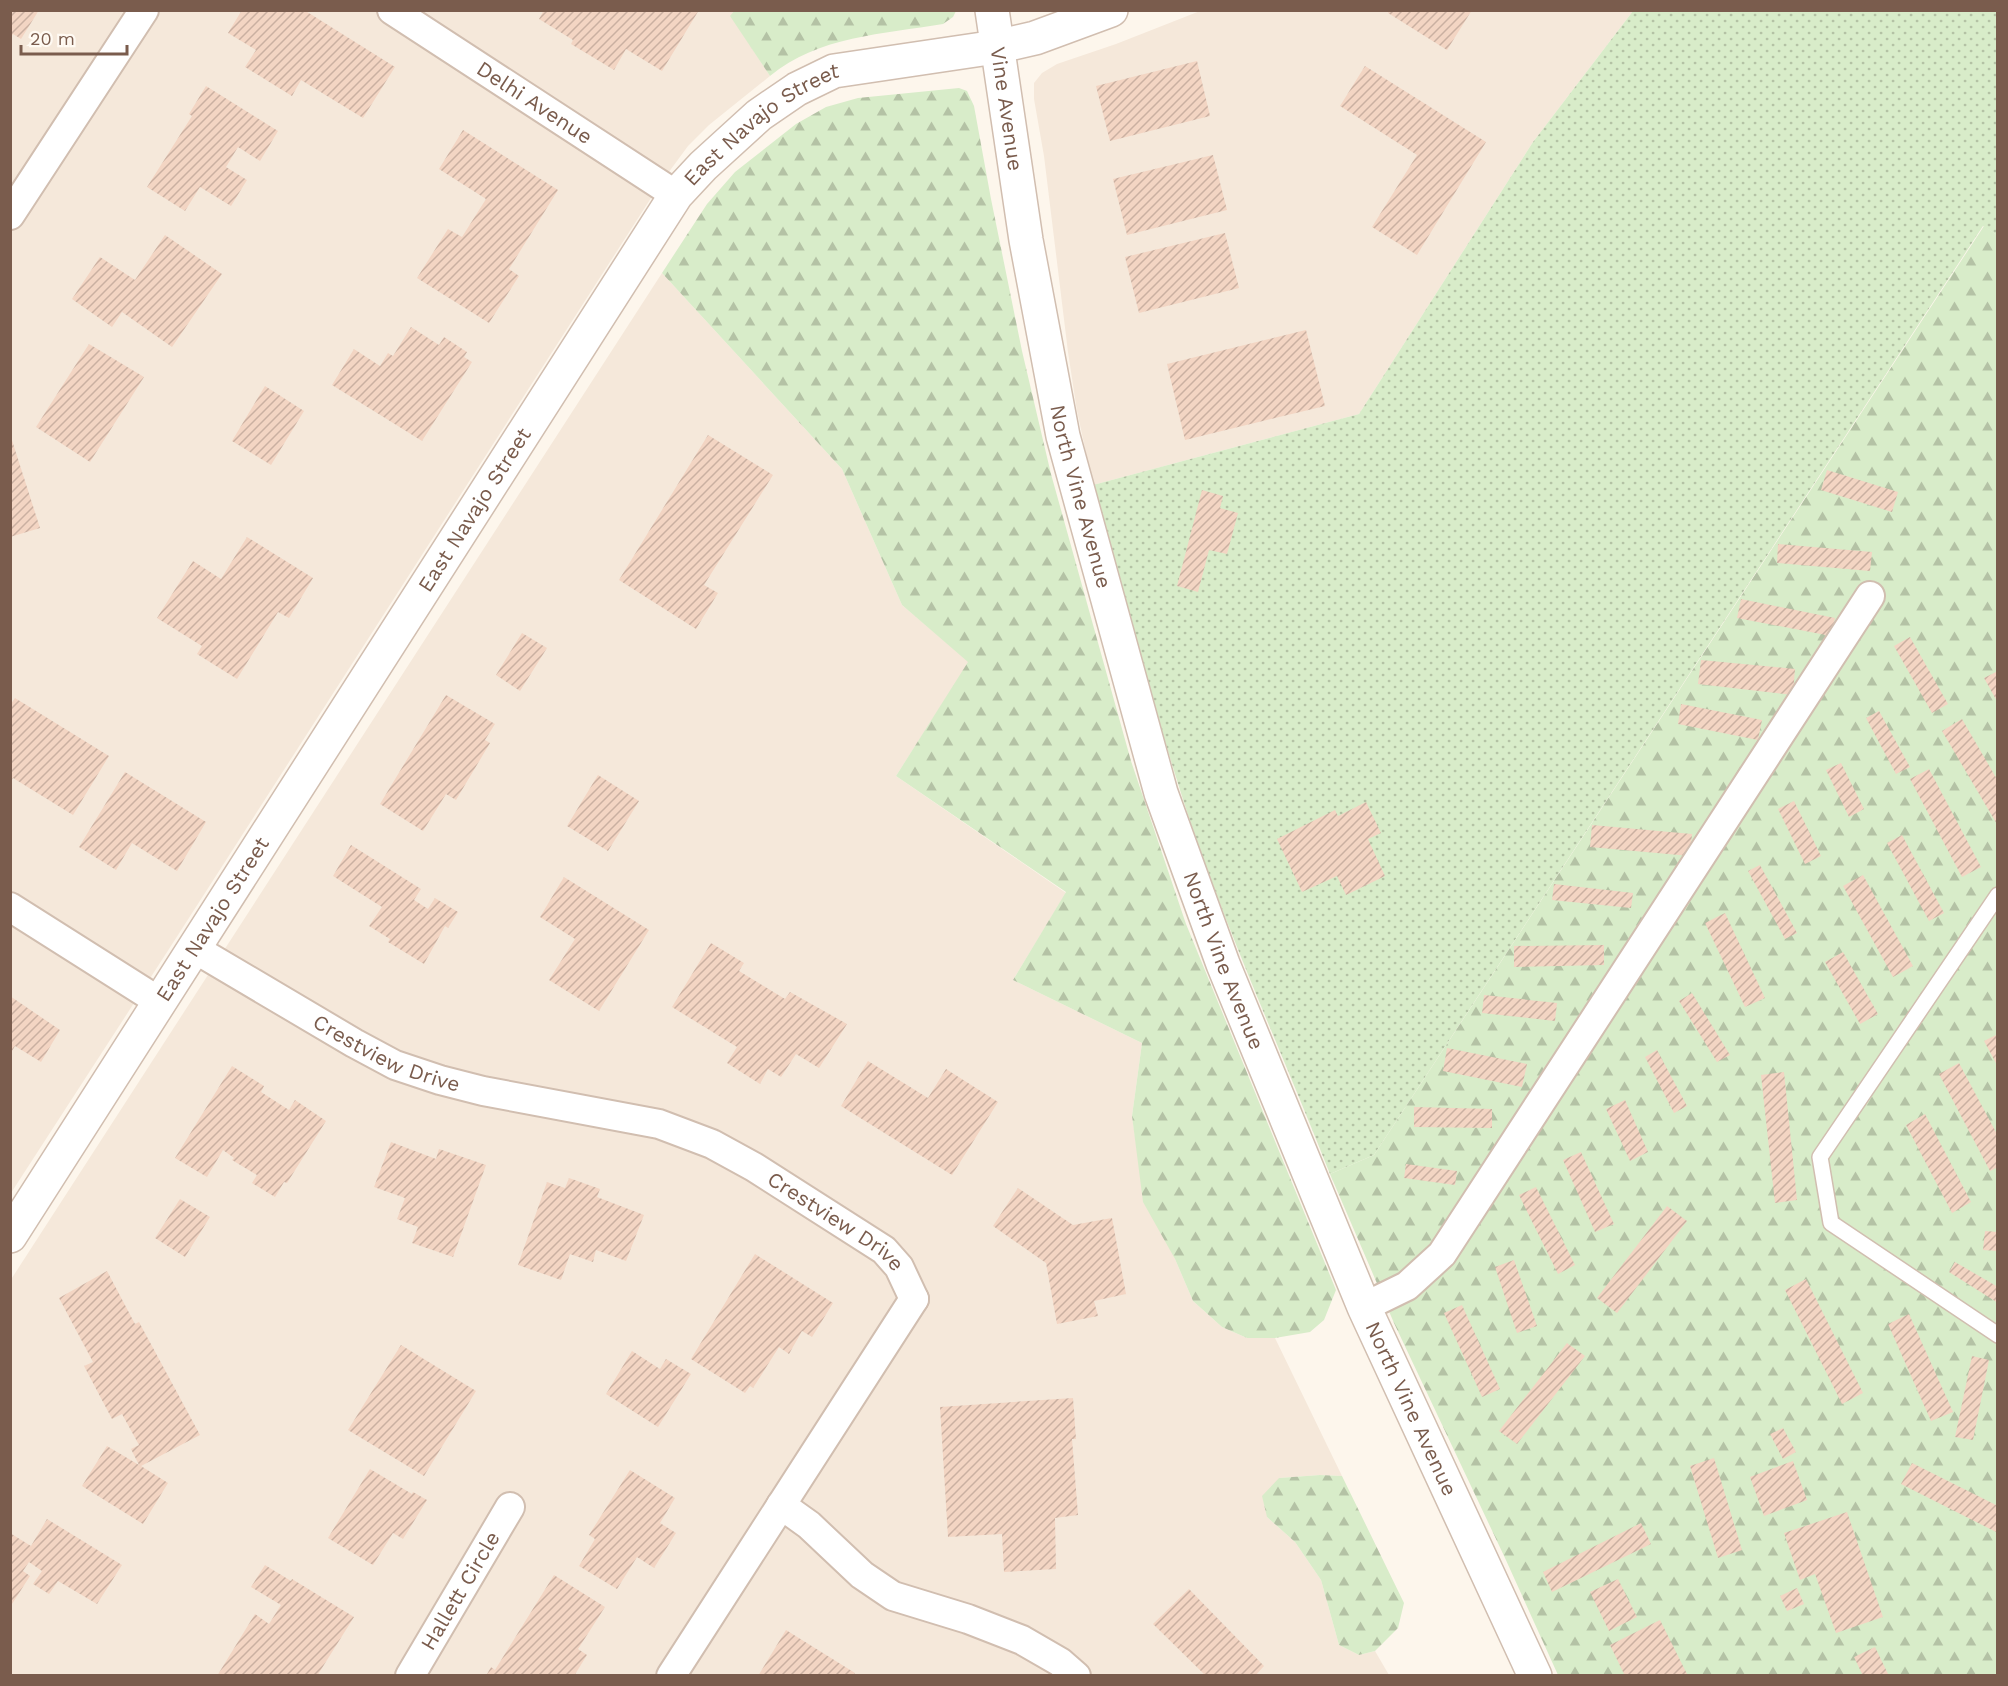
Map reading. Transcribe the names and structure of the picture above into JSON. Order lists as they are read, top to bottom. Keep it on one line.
{"streets":{"street":["Delhi Avenue","Vine Avenue","East Navajo Street","North Vine Avenue","Crestview Drive","Hallett Circle"]},"crossings":[["Delhi Avenue","East Navajo Street"],["Vine Avenue","East Navajo Street"],["Vine Avenue","North Vine Avenue"],["East Navajo Street","Crestview Drive"]],"scale_bar":"20 m"}
